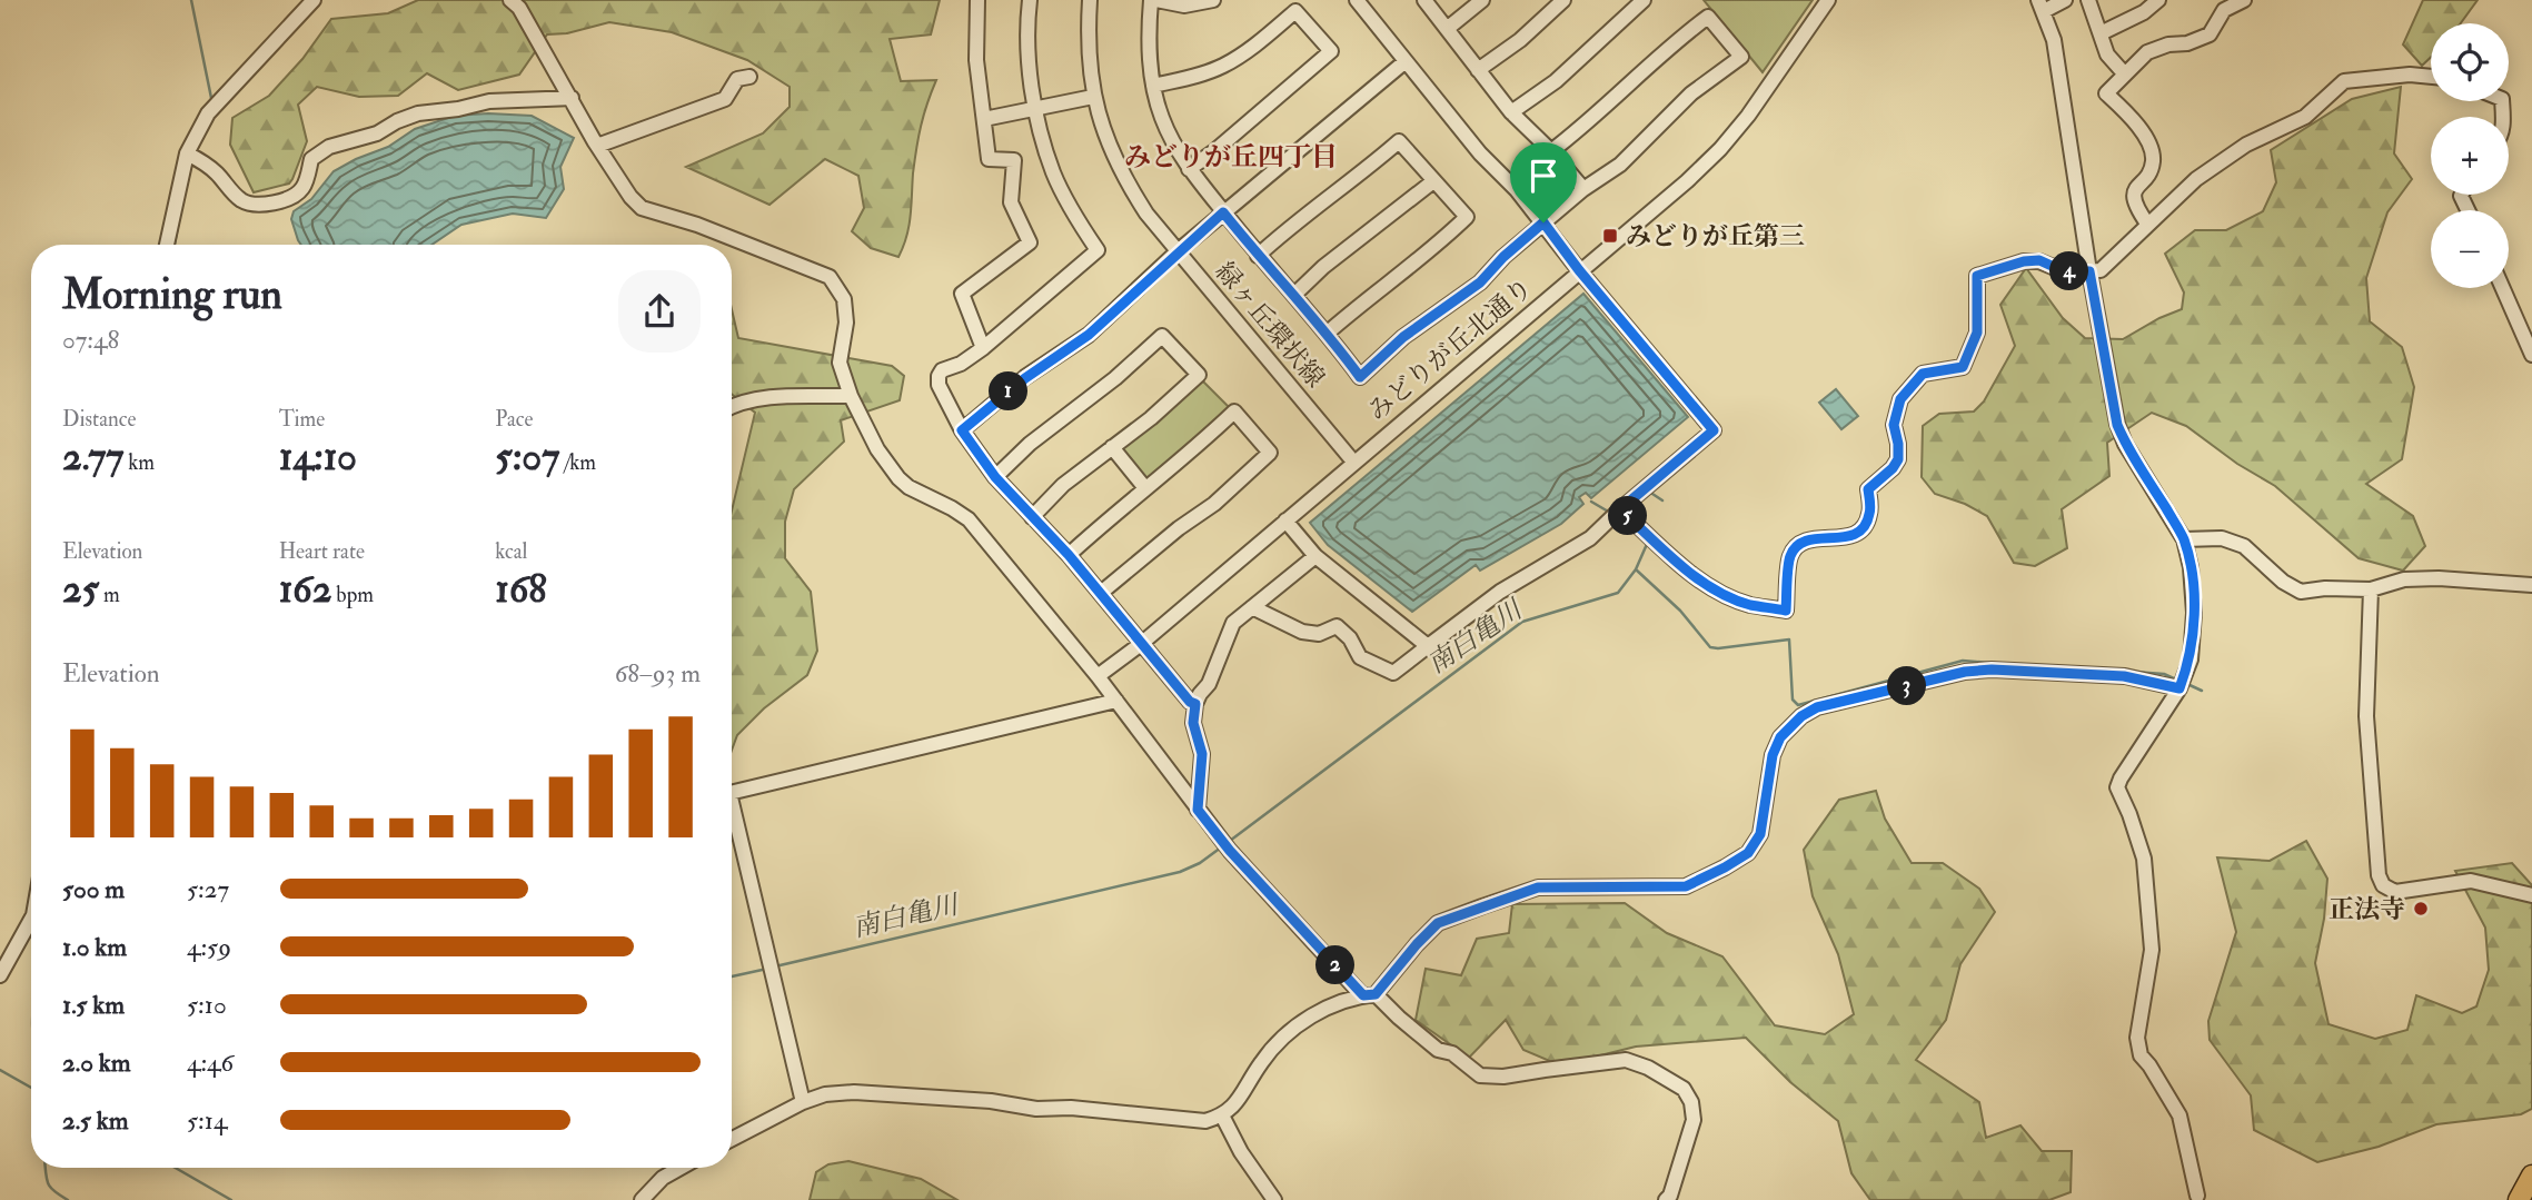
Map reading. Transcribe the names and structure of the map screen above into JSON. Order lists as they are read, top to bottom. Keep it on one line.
{"streets":{"street":["緑ヶ丘環状線","みどりが丘北通り"]},"crossings":[["緑ヶ丘環状線","みどりが丘北通り"]],"districts":["みどりが丘四丁目"],"water":["南白亀川"],"places":{"transit":["みどりが丘第三"],"other":["正法寺"]},"page":{"map_buttons":["+","−"],"heading":["Morning run","07:48"],"pins":["4","1","5","3","2"],"stats":[["Distance","2.77 km"],["Time","14:10"],["Pace","5:07 /km"],["Elevation","25 m"],["Heart rate","162 bpm"],["kcal","168"]],"chart":["Elevation","68–93 m"],"list":[{"name":"500 m","note":"5:27"},{"name":"1.0 km","note":"4:59"},{"name":"1.5 km","note":"5:10"},{"name":"2.0 km","note":"4:46"},{"name":"2.5 km","note":"5:14"}]}}
